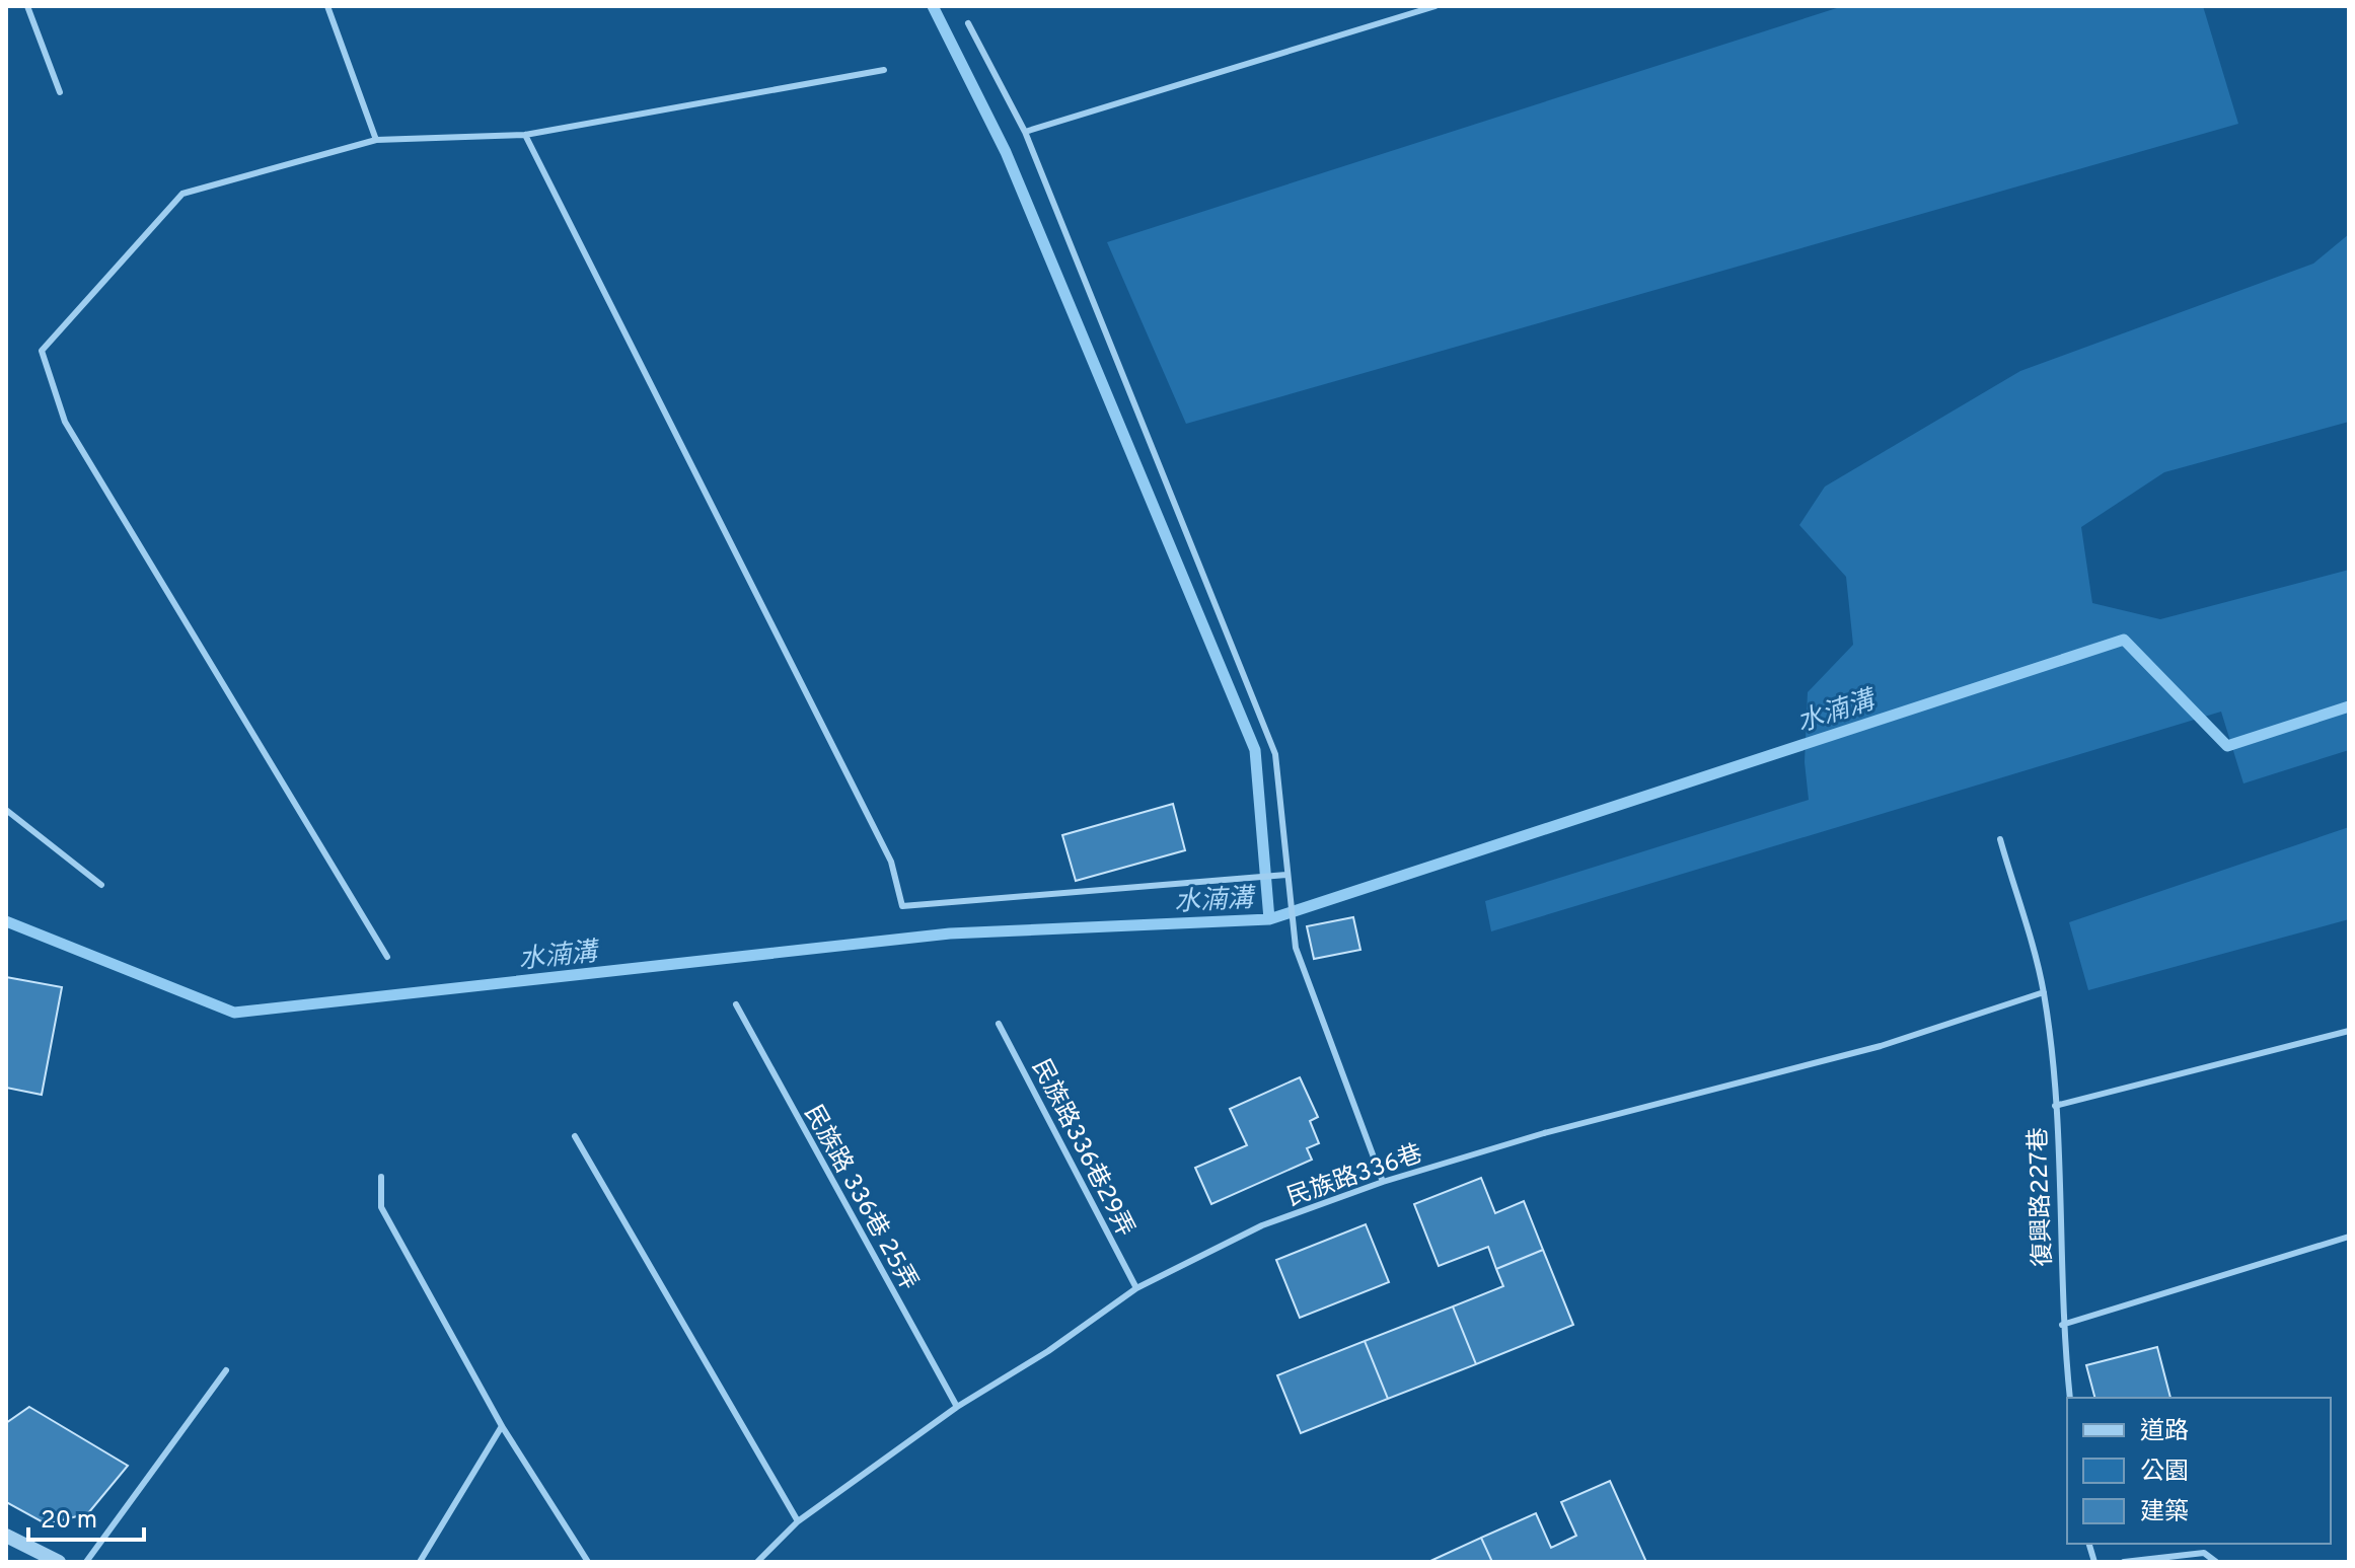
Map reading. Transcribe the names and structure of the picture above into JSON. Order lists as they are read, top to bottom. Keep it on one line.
{"streets":{"lane":["民族路336巷29弄","民族路336巷","民族路 336巷 25弄","復興路227巷"]},"crossings":[["民族路336巷29弄","民族路336巷"],["民族路336巷","民族路 336巷 25弄"],["民族路336巷","復興路227巷"]],"water":["水湳溝"],"legend":["道路","公園","建築"],"scale_bar":"20 m"}
